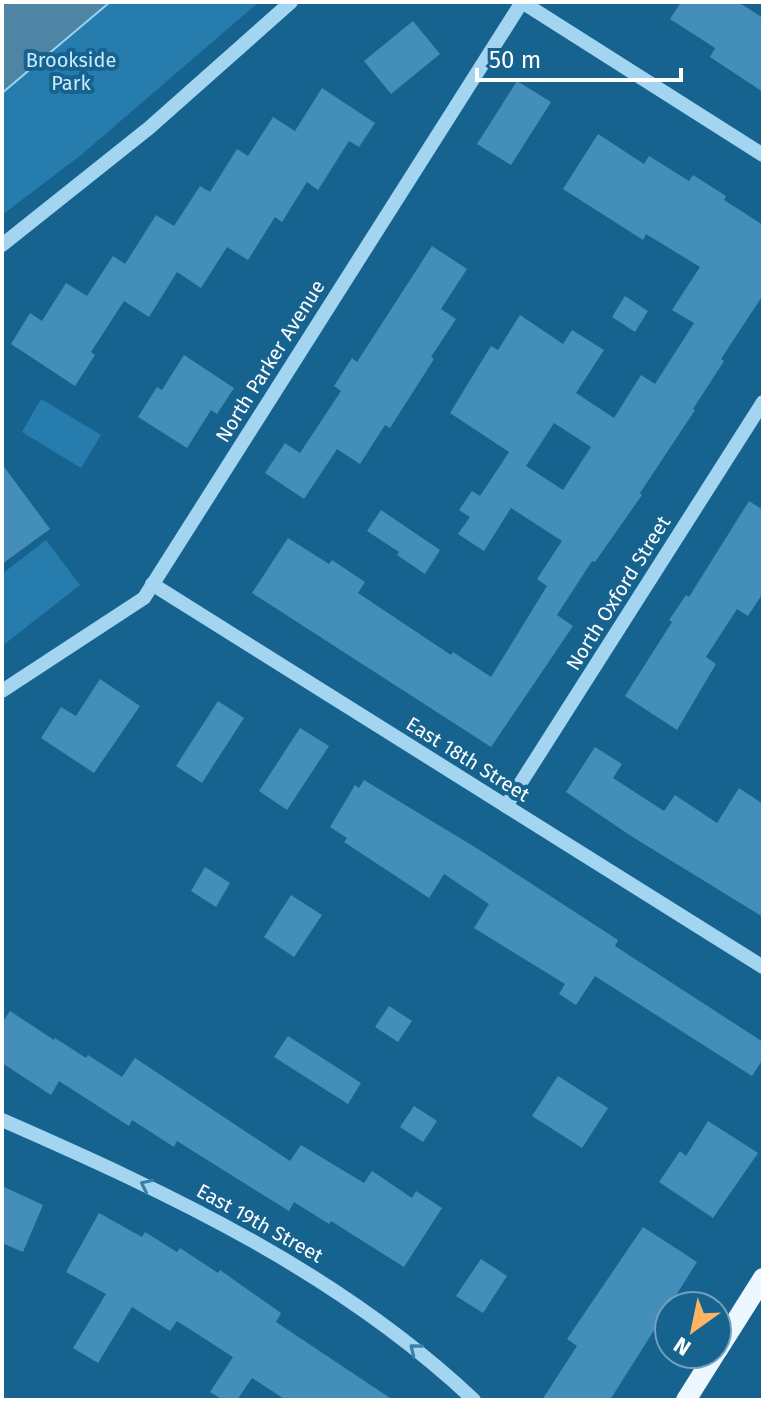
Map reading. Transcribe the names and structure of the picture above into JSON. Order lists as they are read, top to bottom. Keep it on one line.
{"streets":{"street":["North Parker Avenue","North Oxford Street","East 18th Street","East 19th Street"]},"crossings":[["North Parker Avenue","East 18th Street"],["North Oxford Street","East 18th Street"]],"one_way":["East 19th Street"],"parks":["Brookside Park"],"scale_bar":"50 m","north":"bottom left"}
